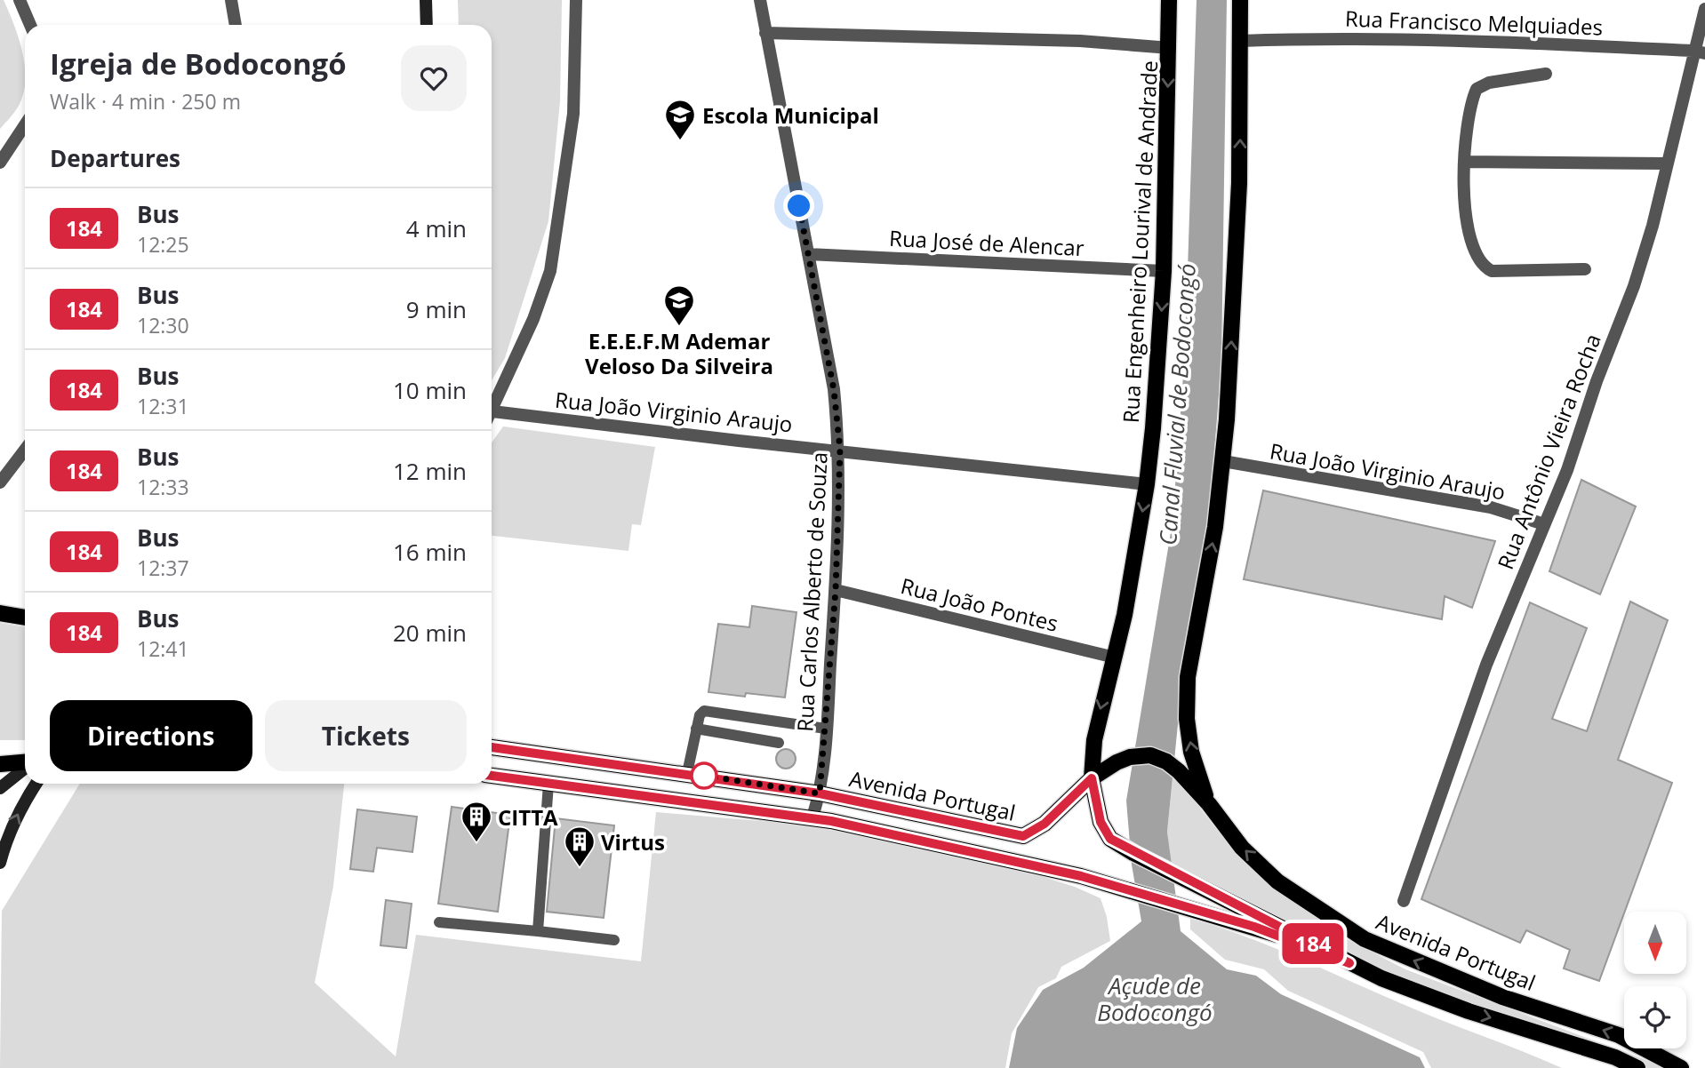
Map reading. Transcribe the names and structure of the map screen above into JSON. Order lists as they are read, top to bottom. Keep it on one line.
{"streets":{"main road":["Rua Engenheiro Lourival de Andrade","Avenida Portugal"],"street":["Rua Francisco Melquiades","Rua José de Alencar","Rua João Virginio Araujo","Rua Antônio Vieira Rocha","Rua Carlos Alberto de Souza","Rua João Pontes"]},"crossings":[["Rua Francisco Melquiades","Rua Antônio Vieira Rocha"],["Rua Engenheiro Lourival de Andrade","Rua José de Alencar"],["Rua Engenheiro Lourival de Andrade","Rua João Virginio Araujo"],["Rua Engenheiro Lourival de Andrade","Rua João Pontes"],["Rua Engenheiro Lourival de Andrade","Avenida Portugal"],["Rua José de Alencar","Rua Carlos Alberto de Souza"],["Rua João Virginio Araujo","Rua Antônio Vieira Rocha"],["Rua João Virginio Araujo","Rua Carlos Alberto de Souza"],["Rua Carlos Alberto de Souza","Rua João Pontes"],["Rua Carlos Alberto de Souza","Avenida Portugal"]],"water":["Canal Fluvial de Bodocongó","Açude de Bodocongó"],"places":{"school or university":["Escola Municipal","E.E.E.F.M Ademar Veloso Da Silveira"],"building":["CITTA","Virtus"]},"lines":["bus line 184"],"north":"bottom","page":{"on_map":"184","heading":[["Igreja de Bodocongó","Walk · 4 min · 250 m"],"Departures"],"list":[{"mark":"184","name":"Bus","note":"12:25","value":"4 min"},{"mark":"184","name":"Bus","note":"12:30","value":"9 min"},{"mark":"184","name":"Bus","note":"12:31","value":"10 min"},{"mark":"184","name":"Bus","note":"12:33","value":"12 min"},{"mark":"184","name":"Bus","note":"12:37","value":"16 min"},{"mark":"184","name":"Bus","note":"12:41","value":"20 min"}],"buttons":["Directions","Tickets"]}}
